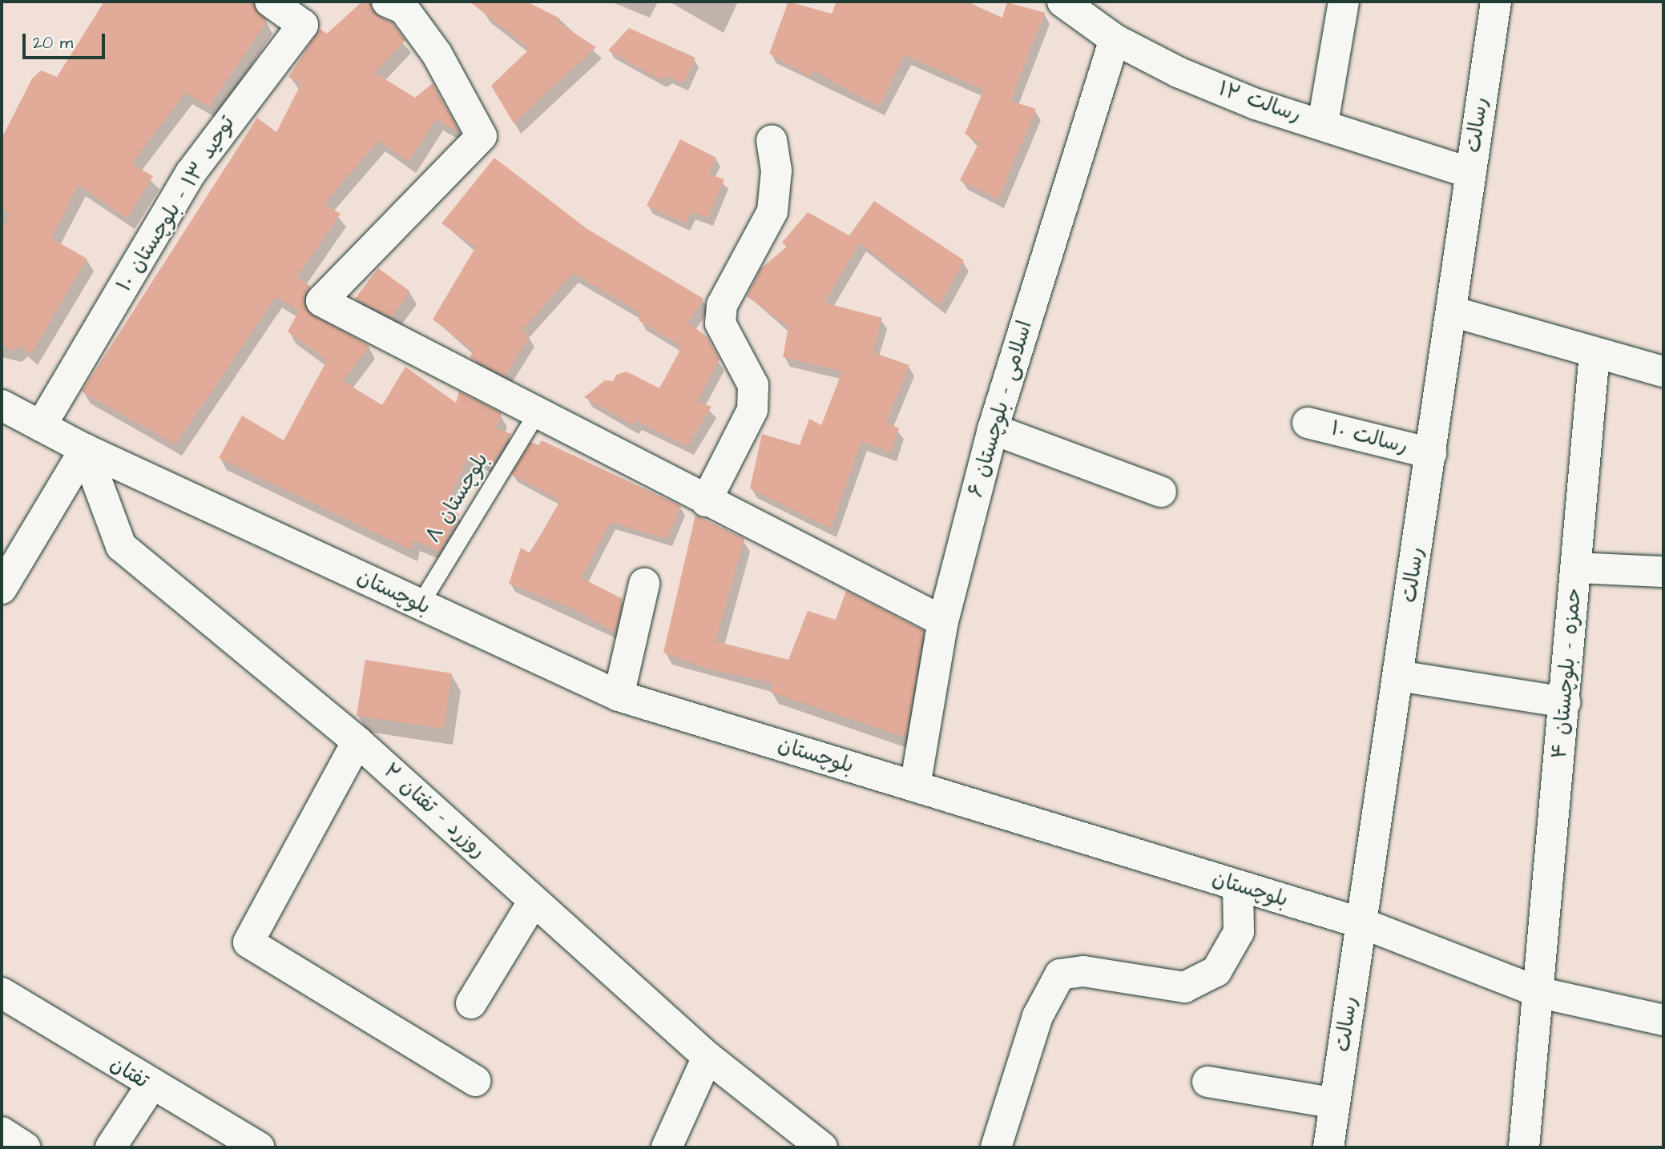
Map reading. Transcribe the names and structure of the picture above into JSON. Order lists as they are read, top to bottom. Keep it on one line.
{"streets":{"street":["رسالت ۱۲","رسالت","توحید ۱۳ - بلوچستان ۱۰","اسلامی - بلوچستان ۶","رسالت ۱۰","بلوچستان","حمزه - بلوچستان ۴","روزرد - تفتان ۲","تفتان"],"lane":["بلوچستان ۸"]},"crossings":[["رسالت ۱۲","رسالت"],["رسالت ۱۲","اسلامی - بلوچستان ۶"],["رسالت","رسالت ۱۰"],["رسالت","بلوچستان"],["توحید ۱۳ - بلوچستان ۱۰","بلوچستان"],["اسلامی - بلوچستان ۶","بلوچستان"],["بلوچستان ۸","بلوچستان"],["بلوچستان","حمزه - بلوچستان ۴"],["بلوچستان","روزرد - تفتان ۲"]],"scale_bar":"20 m"}
